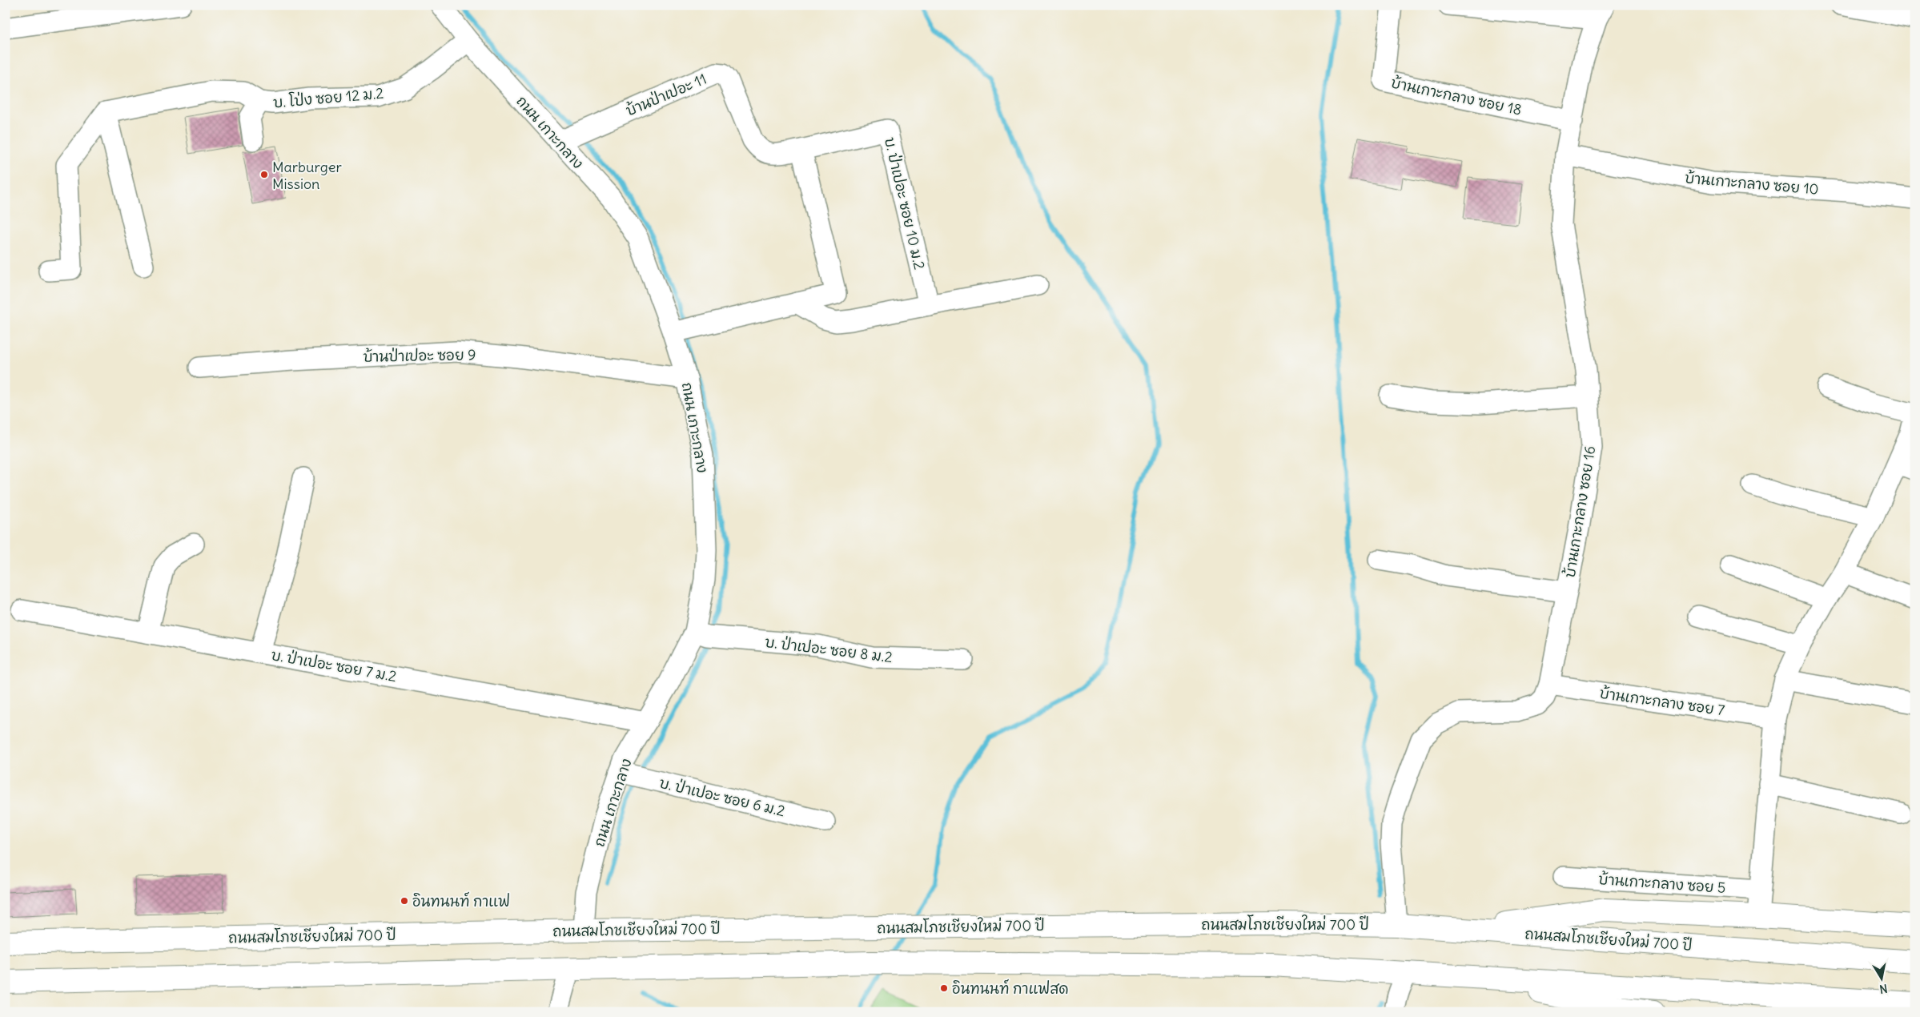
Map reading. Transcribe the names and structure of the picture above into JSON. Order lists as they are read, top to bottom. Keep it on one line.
{"streets":{"main road":["ถนนสมโภชเชียงใหม่ 700 ปี"],"street":["บ้านป่าเปอะ 11","บ้านเกาะกลาง ซอย 18","บ. โป่ง ซอย 12 ม.2","ถนน เกาะกลาง","บ้านเกาะกลาง ซอย 10","บ. ป่าเปอะ ซอย 10 ม.2","บ้านป่าเปอะ ซอย 9","บ้านเกาะกลาง ซอย 16","บ. ป่าเปอะ ซอย 8 ม.2","บ. ป่าเปอะ ซอย 7 ม.2","บ้านเกาะกลาง ซอย 7","บ. ป่าเปอะ ซอย 6 ม.2","บ้านเกาะกลาง ซอย 5"]},"crossings":[["บ้านป่าเปอะ 11","ถนน เกาะกลาง"],["บ้านป่าเปอะ 11","บ. ป่าเปอะ ซอย 10 ม.2"],["บ้านเกาะกลาง ซอย 18","บ้านเกาะกลาง ซอย 16"],["บ. โป่ง ซอย 12 ม.2","ถนน เกาะกลาง"],["ถนน เกาะกลาง","บ้านป่าเปอะ ซอย 9"],["ถนน เกาะกลาง","บ. ป่าเปอะ ซอย 8 ม.2"],["ถนน เกาะกลาง","บ. ป่าเปอะ ซอย 7 ม.2"],["ถนน เกาะกลาง","บ. ป่าเปอะ ซอย 6 ม.2"],["ถนน เกาะกลาง","ถนนสมโภชเชียงใหม่ 700 ปี"],["บ้านเกาะกลาง ซอย 10","บ้านเกาะกลาง ซอย 16"],["บ้านเกาะกลาง ซอย 16","บ้านเกาะกลาง ซอย 7"],["บ้านเกาะกลาง ซอย 16","ถนนสมโภชเชียงใหม่ 700 ปี"]],"places":["Marburger Mission","อินทนนท์ กาแฟ","อินทนนท์ กาแฟสด"],"north":"bottom"}
